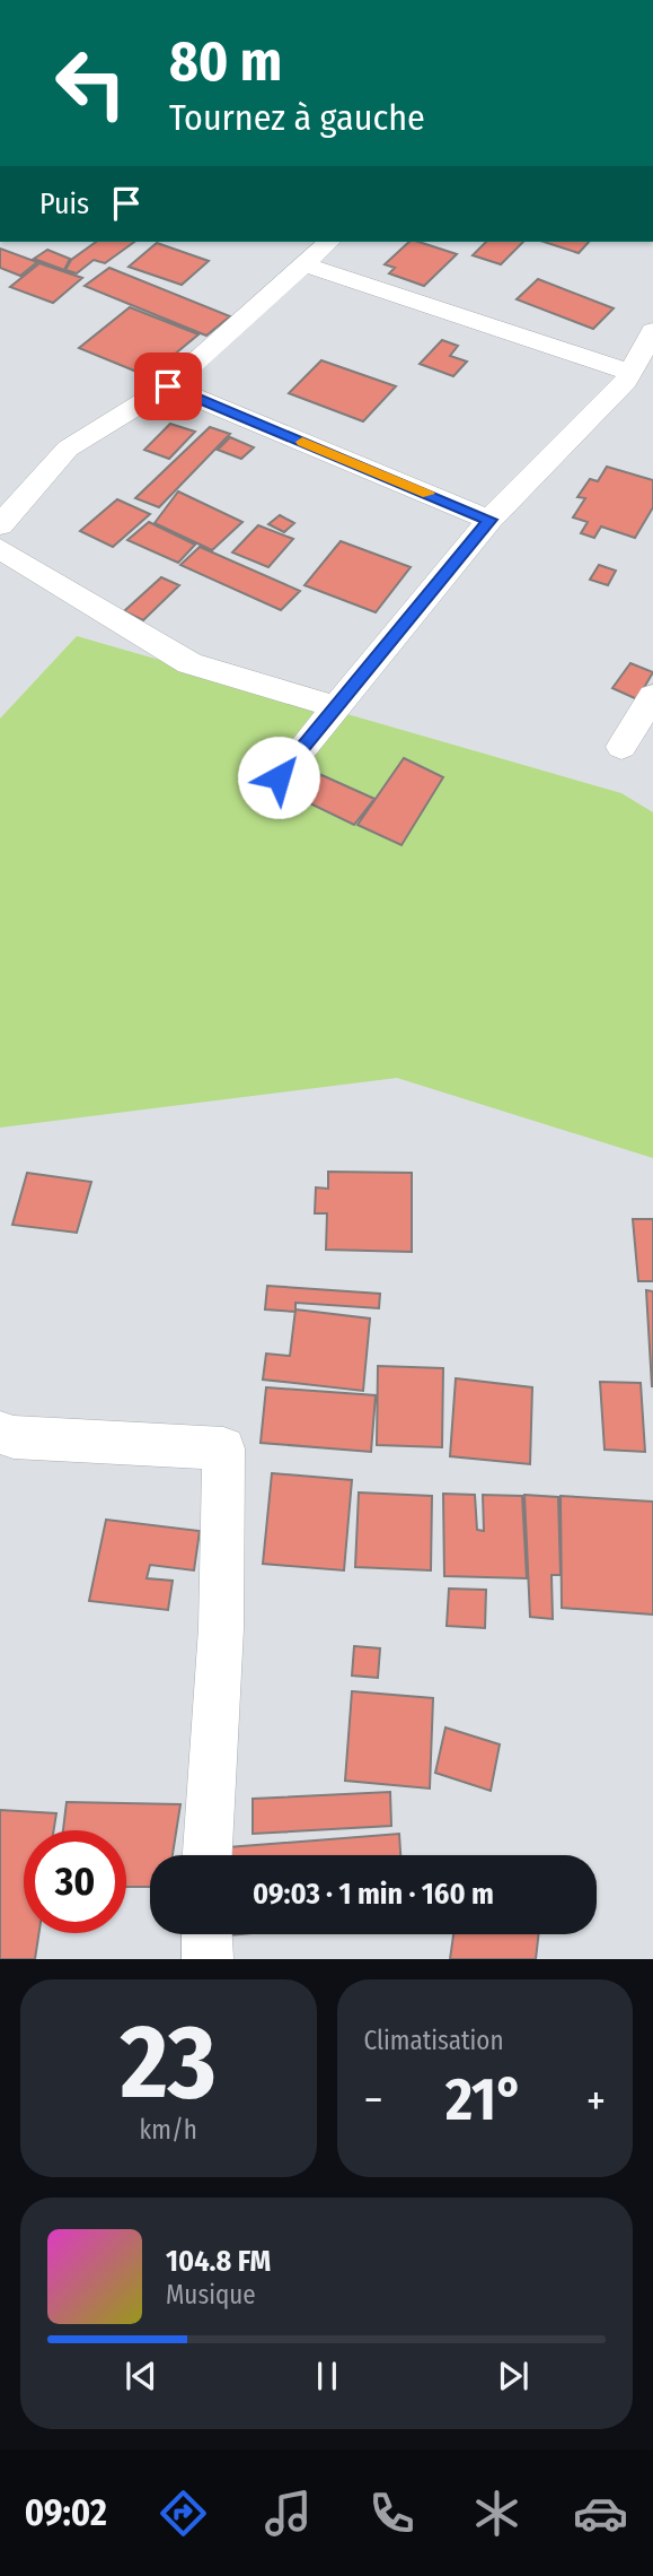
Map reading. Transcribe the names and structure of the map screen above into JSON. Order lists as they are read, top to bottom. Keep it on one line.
{"page":{"turn":["80 m","Tournez à gauche"],"then":"Puis","limit":"30","trip":"09:03 · 1 min · 160 m","tile":[["23","km/h"],"Climatisation"],"heat":["−","21°","+"],"song":["104.8 FM","Musique"],"tabs":"09:02"}}
